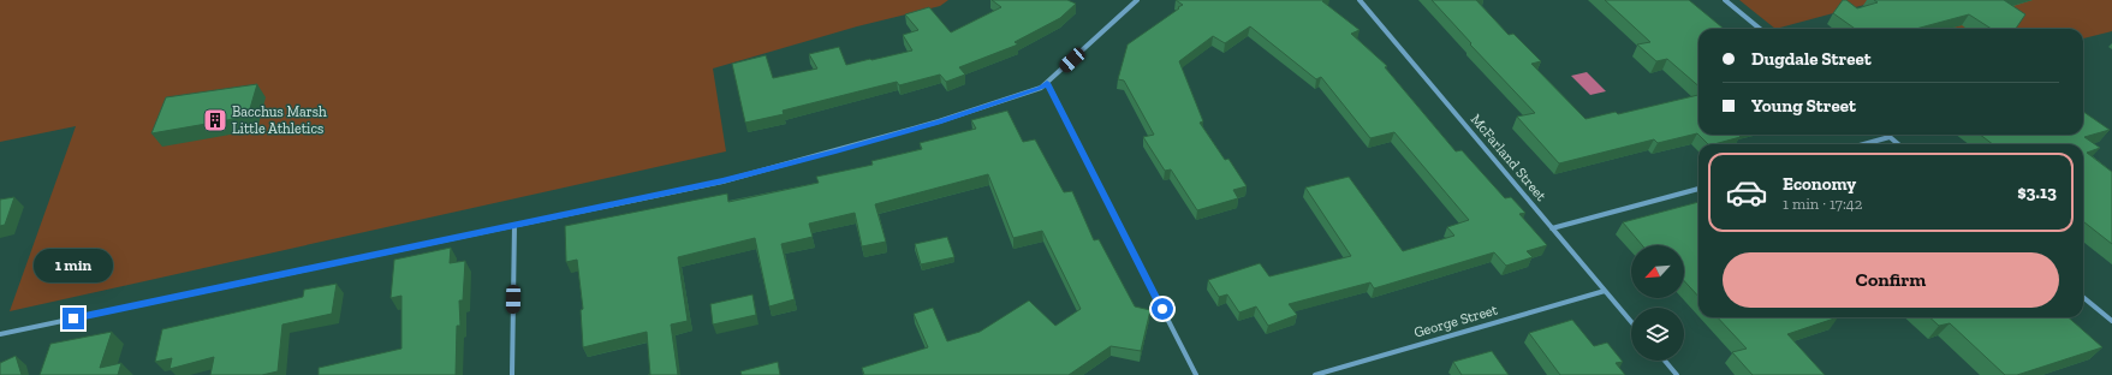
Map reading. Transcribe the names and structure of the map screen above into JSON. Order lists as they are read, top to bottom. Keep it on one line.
{"streets":{"street":["McFarland Street","George Street"]},"crossings":[["McFarland Street","George Street"]],"places":{"building":["Bacchus Marsh Little Athletics"]},"north":"bottom left","page":{"banner":["Dugdale Street","Young Street"],"list":[{"name":"Economy","note":"1 min · 17:42","value":"$3.13"}],"buttons":"Confirm","bubble":"1 min"}}
